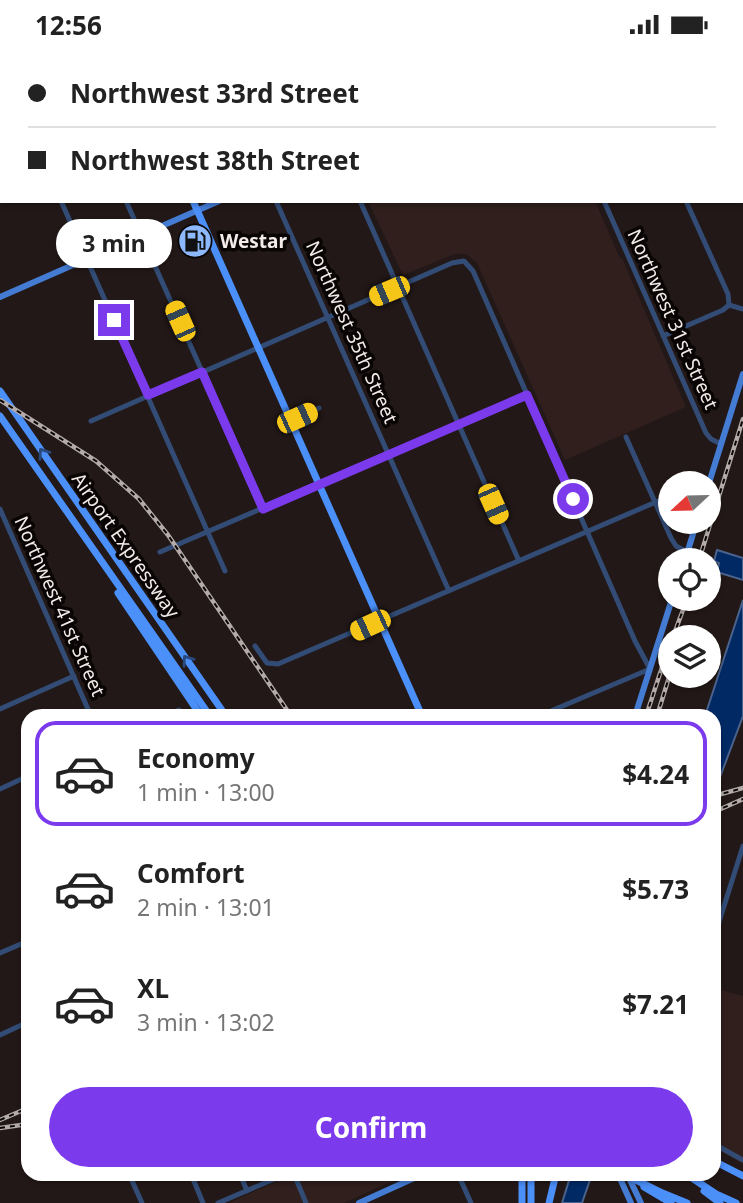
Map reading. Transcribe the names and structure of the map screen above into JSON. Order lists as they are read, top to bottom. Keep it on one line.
{"streets":{"highway":["Airport Expressway"],"street":["Northwest 31st Street","Northwest 35th Street","Northwest 41st Street"]},"places":{"fuel station":["Westar"]},"north":"left","page":{"status":"12:56","banner":["Northwest 33rd Street","Northwest 38th Street"],"bubble":"3 min","list":[{"name":"Economy","note":"1 min · 13:00","value":"$4.24"},{"name":"Comfort","note":"2 min · 13:01","value":"$5.73"},{"name":"XL","note":"3 min · 13:02","value":"$7.21"}],"buttons":"Confirm"}}
